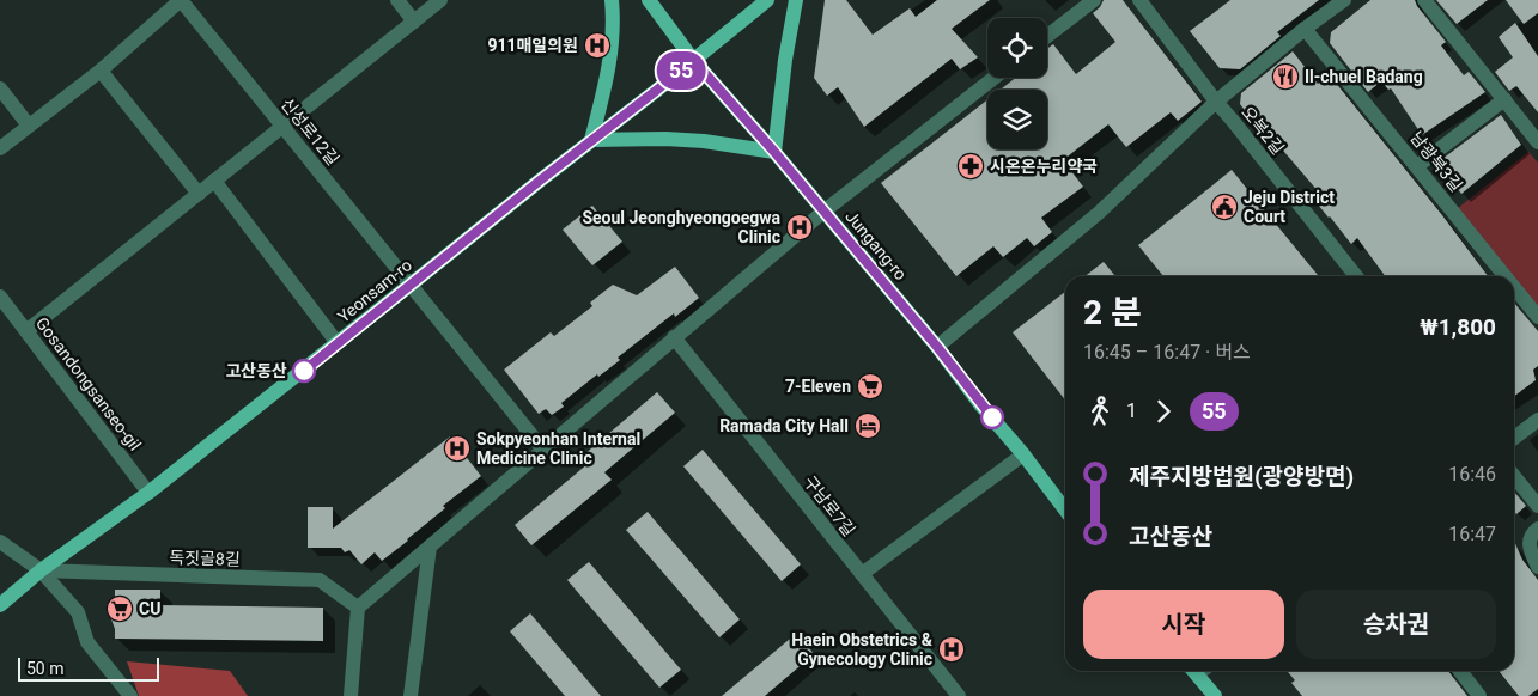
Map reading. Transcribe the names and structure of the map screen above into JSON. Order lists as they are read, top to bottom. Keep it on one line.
{"streets":{"main road":["Jungang-ro","Yeonsam-ro"],"street":["오복2길","신성로12길","남광북3길","Gosandongsanseo-gil","구남로7길","독짓골8길"]},"crossings":[["신성로12길","Yeonsam-ro"],["Jungang-ro","Yeonsam-ro"],["Yeonsam-ro","Gosandongsanseo-gil"],["Yeonsam-ro","독짓골8길"]],"places":{"hospital":["911매일의원","Seoul Jeonghyeongoegwa Clinic","Sokpyeonhan Internal Medicine Clinic","Haein Obstetrics & Gynecology Clinic"],"restaurant":["Il-chuel Badang"],"pharmacy":["시온온누리약국"],"public building":["Jeju District Court"],"other":["고산동산"],"supermarket":["7-Eleven","CU"],"hotel":["Ramada City Hall"]},"lines":["bus line 55"],"scale_bar":"50 m","page":{"on_map":"55","heading":["2 분","16:45 – 16:47 · 버스","₩1,800"],"legs":["1","55"],"list":[{"name":"제주지방법원(광양방면)","value":"16:46"},{"name":"고산동산","value":"16:47"}],"buttons":["시작","승차권"],"scale":"50 m"}}
